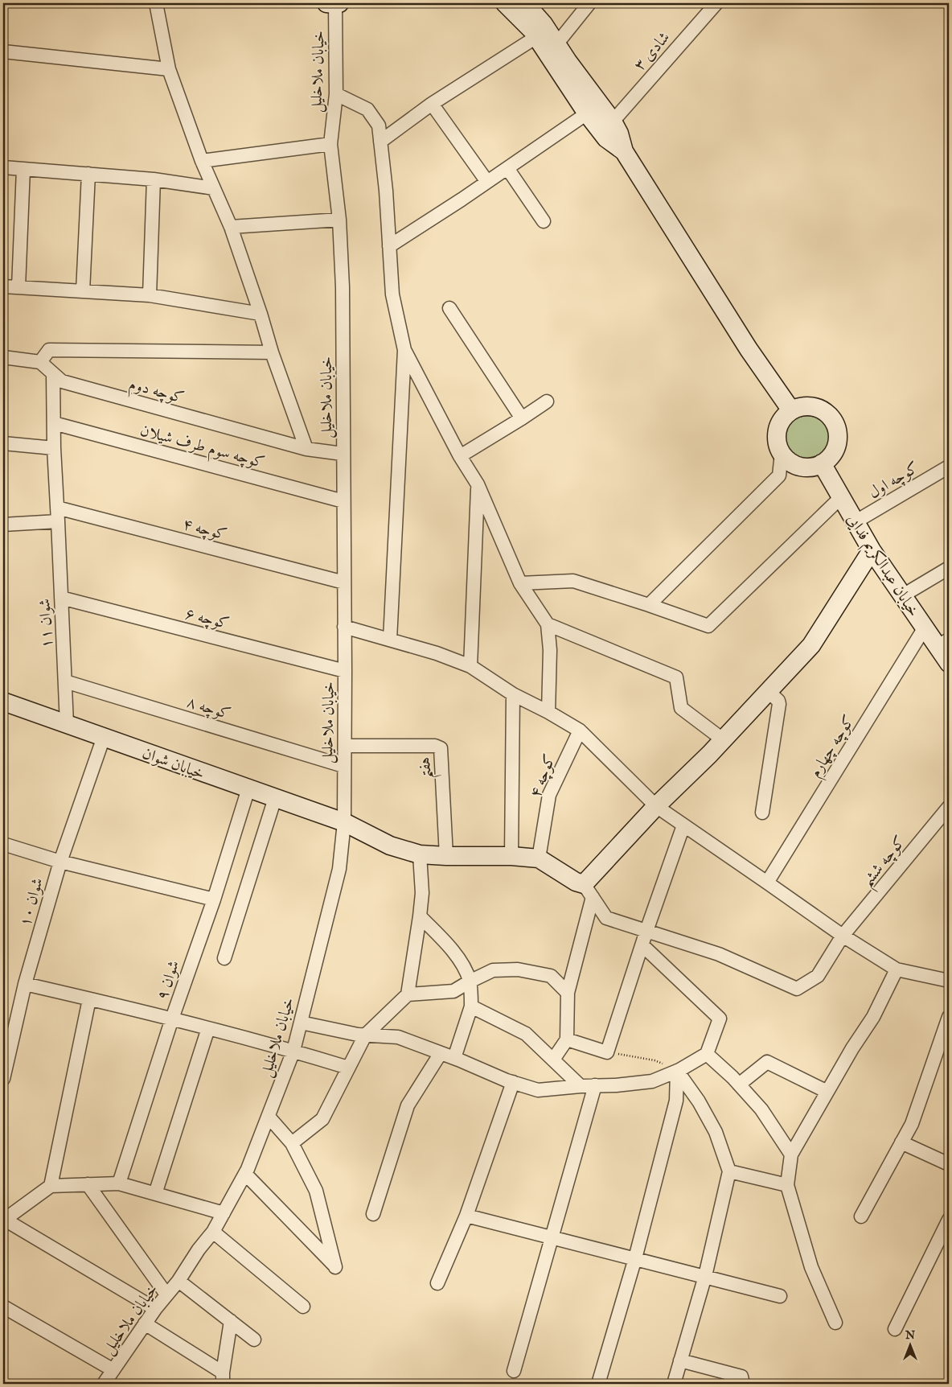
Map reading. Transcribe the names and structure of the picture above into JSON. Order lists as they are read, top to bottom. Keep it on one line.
{"streets":{"street":["شادی ۳","خیابان ملاخلیل","کوچه دوم","کوچه سوم طرف شیلان","کوچه اول","کوچه ۴","خیابان عبدالکریم فدایی","کوچه ۶","شوان ۱۱","کوچه ۸","کوچه چهارم","خیابان شوان","هفتم","کوچه ششم","شوان ۱۰","شوان ۹"]},"crossings":[["خیابان ملاخلیل","کوچه دوم"],["خیابان ملاخلیل","کوچه سوم طرف شیلان"],["خیابان ملاخلیل","کوچه ۴"],["خیابان ملاخلیل","کوچه ۶"],["خیابان ملاخلیل","کوچه ۸"],["خیابان ملاخلیل","خیابان شوان"],["خیابان ملاخلیل","هفتم"],["کوچه دوم","شوان ۱۱"],["کوچه سوم طرف شیلان","شوان ۱۱"],["کوچه اول","خیابان عبدالکریم فدایی"],["کوچه ۴","شوان ۱۱"],["کوچه ۴","خیابان شوان"],["خیابان عبدالکریم فدایی","کوچه چهارم"],["کوچه ۶","شوان ۱۱"],["شوان ۱۱","کوچه ۸"],["شوان ۱۱","خیابان شوان"],["خیابان شوان","هفتم"],["خیابان شوان","شوان ۱۰"],["خیابان شوان","شوان ۹"]],"north":"top"}
